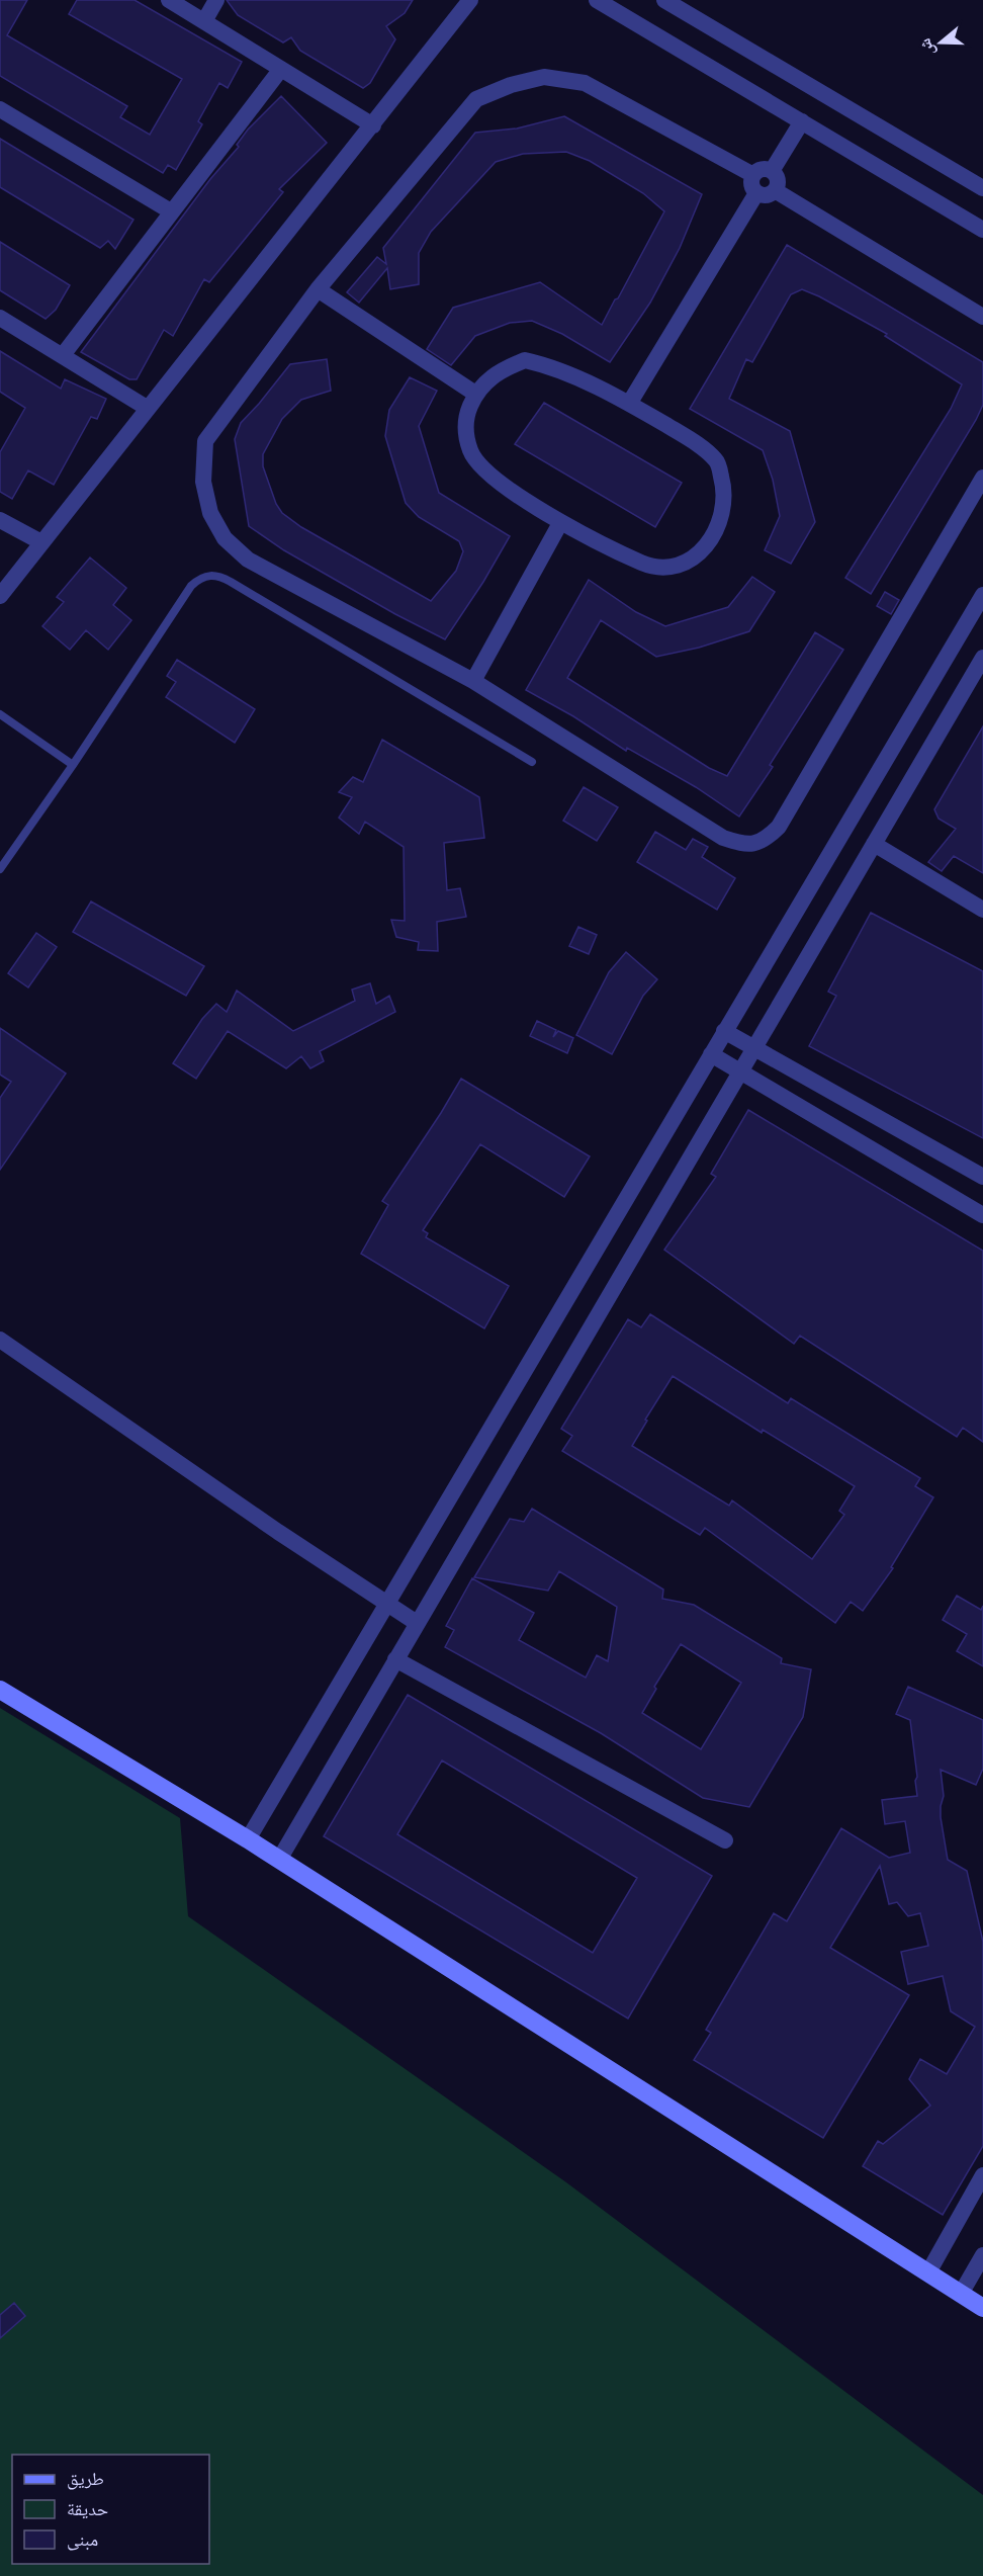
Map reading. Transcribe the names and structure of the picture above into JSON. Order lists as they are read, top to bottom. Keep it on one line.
{"legend":["طريق","حديقة","مبنى"],"north":"left"}
